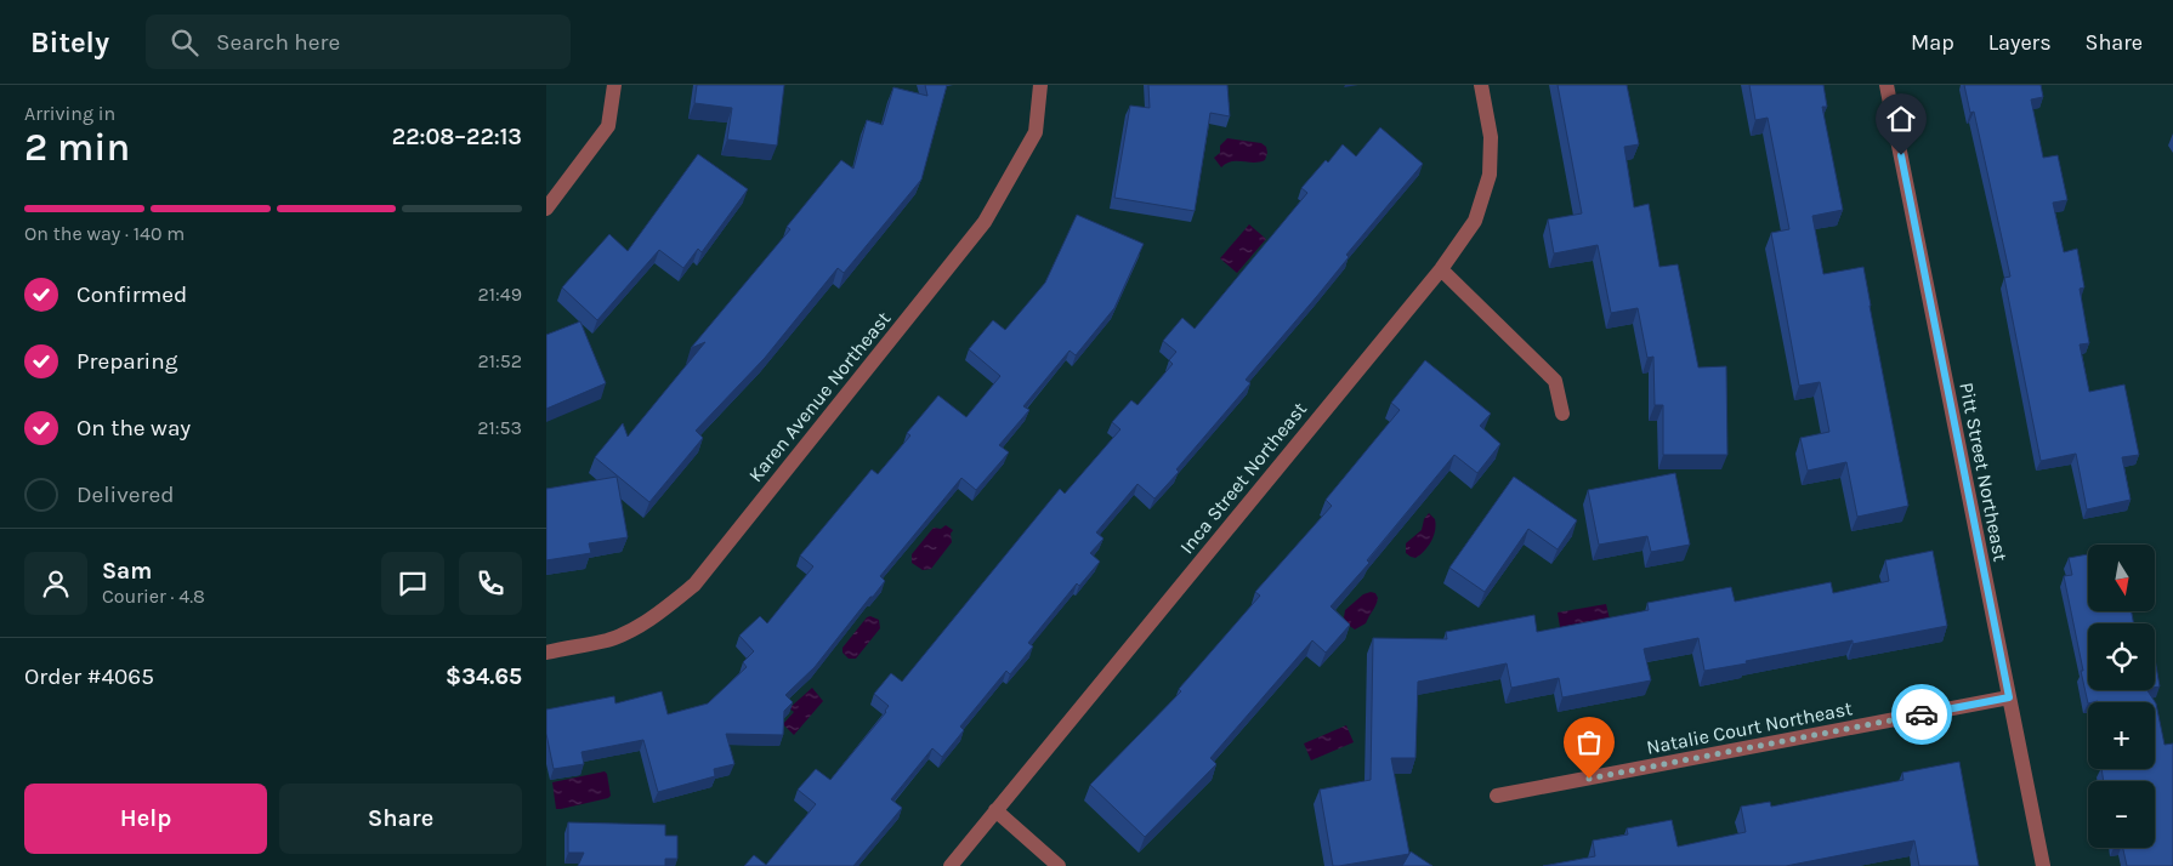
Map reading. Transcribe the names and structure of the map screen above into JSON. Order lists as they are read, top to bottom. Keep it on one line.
{"streets":{"street":["Karen Avenue Northeast","Pitt Street Northeast","Inca Street Northeast","Natalie Court Northeast"]},"crossings":[["Pitt Street Northeast","Natalie Court Northeast"]],"north":"bottom","page":{"header":"Bitely","search":"Search here","nav":["Map","Layers","Share"],"heading":["2 min","Arriving in","22:08–22:13"],"panel":["Sam","Courier · 4.8","Order #4065","$34.65"],"bar":"On the way · 140 m","list":[["Confirmed","21:49"],["Preparing","21:52"],["On the way","21:53"],"Delivered"],"map_buttons":["+","−"],"buttons":["Help","Share"]}}
